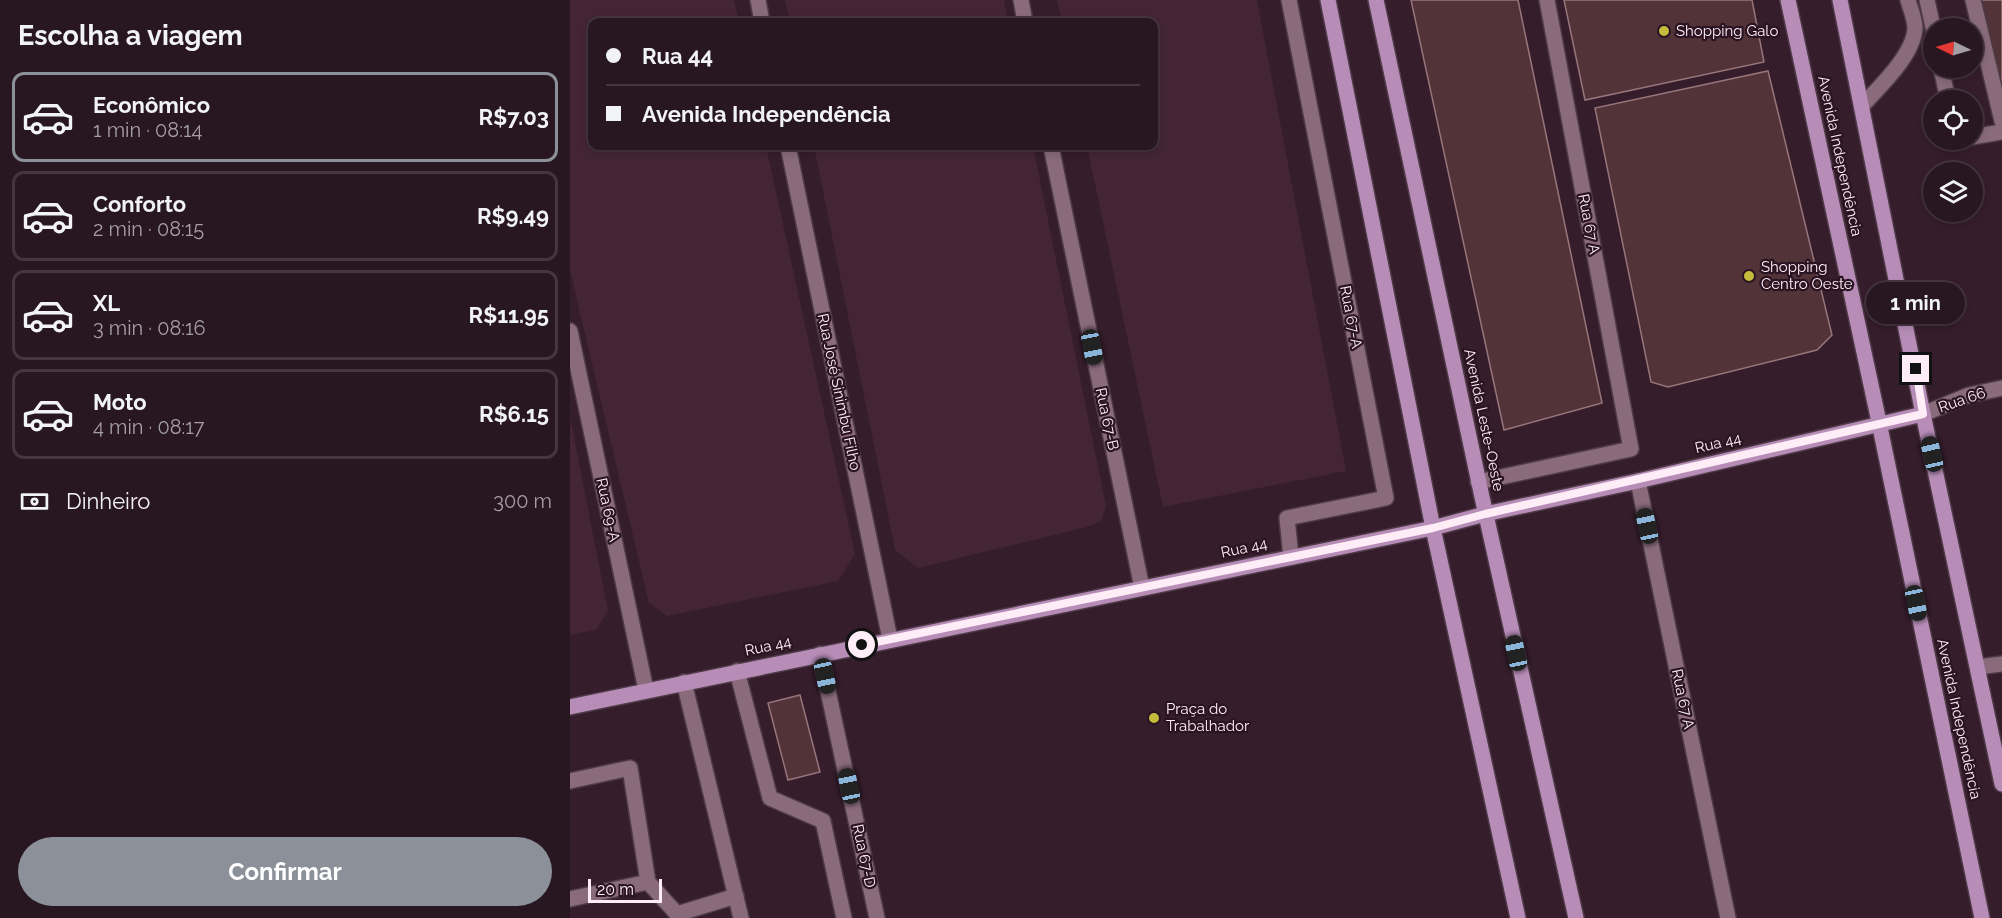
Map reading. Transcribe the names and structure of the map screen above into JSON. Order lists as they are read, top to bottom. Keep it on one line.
{"streets":{"main road":["Avenida Independência","Avenida Leste-Oeste","Rua 44"],"street":["Rua 67 A","Rua 67-A","Rua José Sinimbu Filho","Rua 66","Rua 67-B","Rua 69-A","Rua 67-D"]},"crossings":[["Avenida Independência","Rua 66"],["Avenida Independência","Rua 44"],["Rua 67 A","Avenida Leste-Oeste"],["Rua 67 A","Rua 44"],["Rua 67-A","Rua 44"],["Rua José Sinimbu Filho","Rua 44"],["Rua 66","Rua 44"],["Rua 67-B","Rua 44"],["Avenida Leste-Oeste","Rua 44"],["Rua 44","Rua 69-A"],["Rua 44","Rua 67-D"]],"places":["Shopping Galo","Shopping Centro Oeste","Praça do Trabalhador"],"scale_bar":"20 m","north":"left","page":{"heading":"Escolha a viagem","banner":["Rua 44","Avenida Independência"],"list":[{"name":"Econômico","note":"1 min · 08:14","value":"R$7.03"},{"name":"Conforto","note":"2 min · 08:15","value":"R$9.49"},{"name":"XL","note":"3 min · 08:16","value":"R$11.95"},{"name":"Moto","note":"4 min · 08:17","value":"R$6.15"}],"bubble":"1 min","pay":["Dinheiro","300 m"],"buttons":"Confirmar","scale":"20 m"}}
